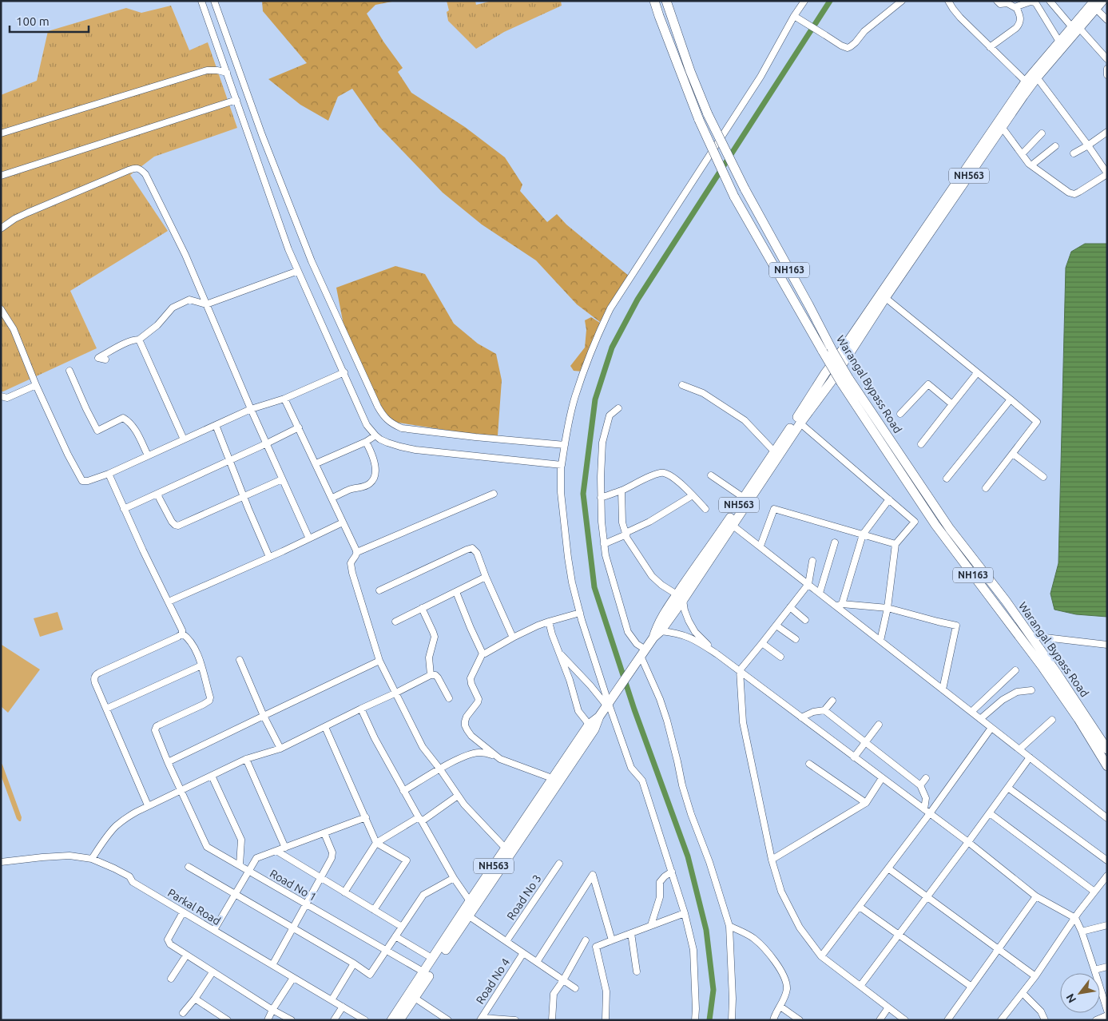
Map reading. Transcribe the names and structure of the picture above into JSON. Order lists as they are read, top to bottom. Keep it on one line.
{"streets":{"highway":["NH563","NH163","Warangal Bypass Road"],"street":["Road No 1","Road No 3","Parkal Road","Road No 4"]},"crossings":[["NH563","Road No 1"]],"scale_bar":"100 m","north":"bottom left"}
